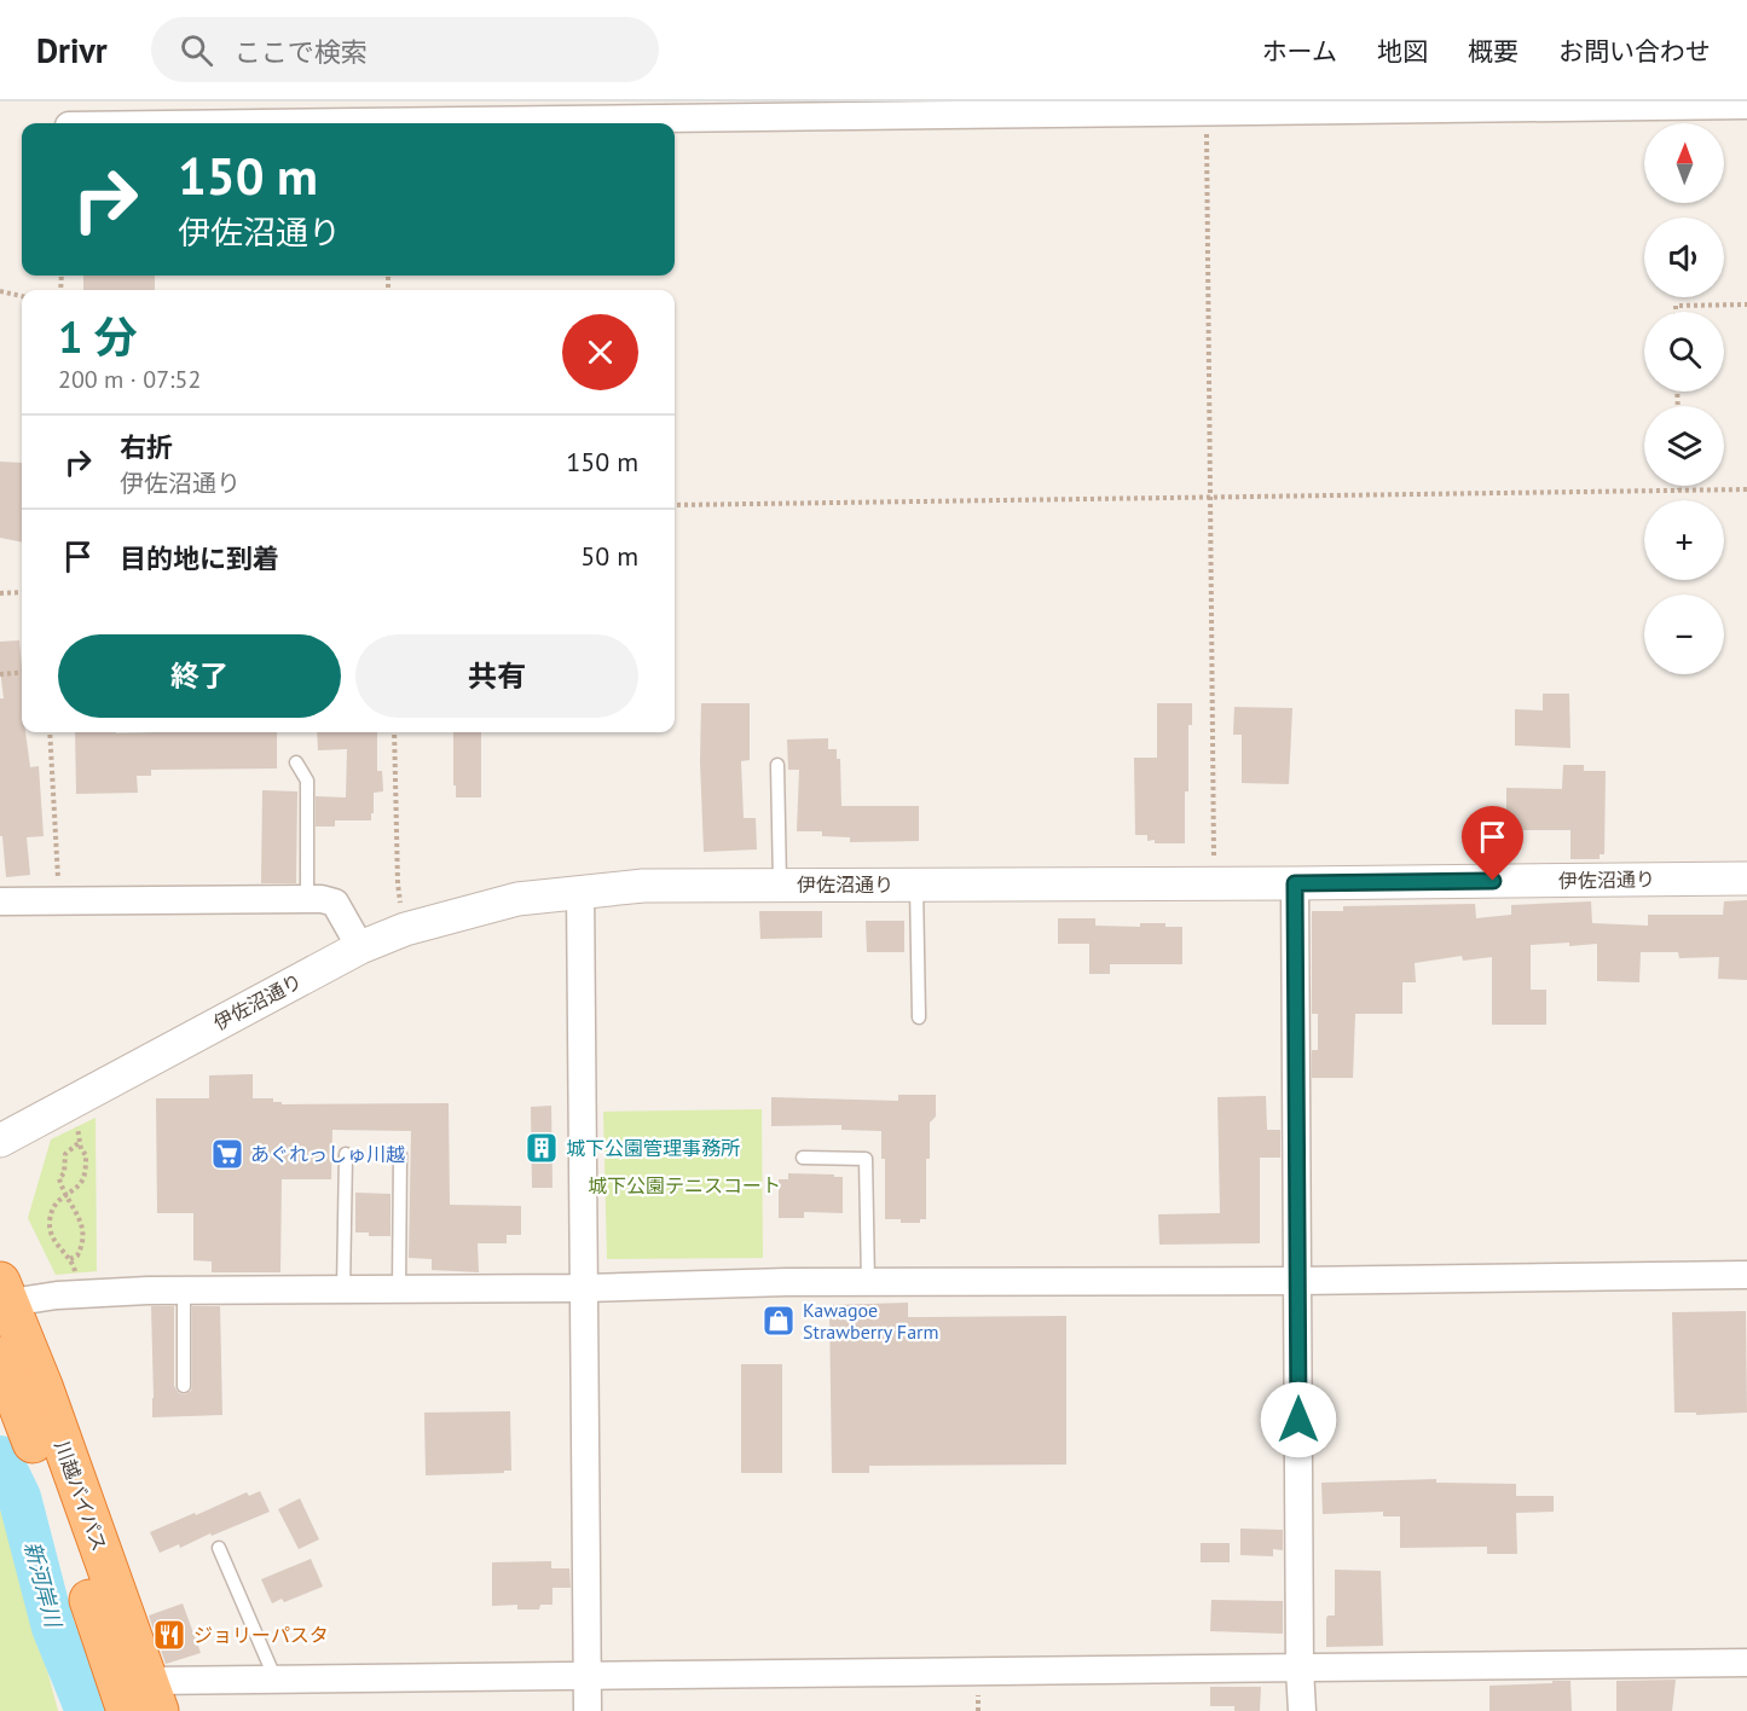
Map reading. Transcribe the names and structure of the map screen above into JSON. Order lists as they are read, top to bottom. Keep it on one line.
{"streets":{"highway":["川越バイパス"],"street":["伊佐沼通り"]},"water":["新河岸川"],"parks":["城下公園テニスコート"],"places":{"building":["城下公園管理事務所"],"supermarket":["あぐれっしゅ川越"],"shop":["Kawagoe Strawberry Farm"],"restaurant":["ジョリーパスタ"]},"north":"top","page":{"header":"Drivr","search":"ここで検索","nav":["ホーム","地図","概要","お問い合わせ"],"map_buttons":["+","−"],"turn":["150 m","伊佐沼通り"],"heading":["1 分","200 m · 07:52"],"list":[{"name":"右折","note":"伊佐沼通り","value":"150 m"},{"name":"目的地に到着","value":"50 m"}],"buttons":["終了","共有"]}}
